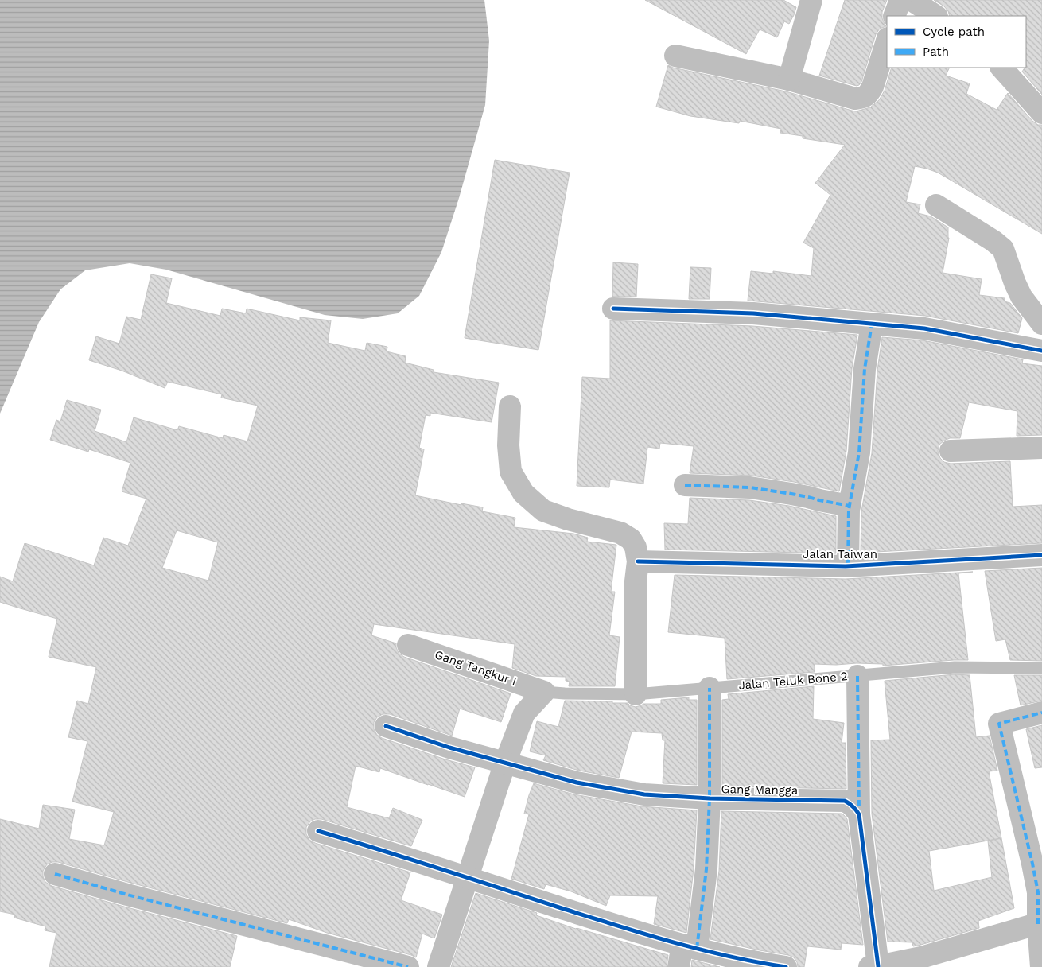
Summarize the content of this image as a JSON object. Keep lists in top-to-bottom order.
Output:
{
  "streets": {
    "street": ["Jalan Taiwan", "Gang Tangkur I", "Gang Mangga"],
    "lane": ["Jalan Teluk Bone 2"]
  },
  "crossings": [
    ["Gang Tangkur I", "Jalan Teluk Bone 2"]
  ],
  "legend": ["Cycle path", "Path"]
}
